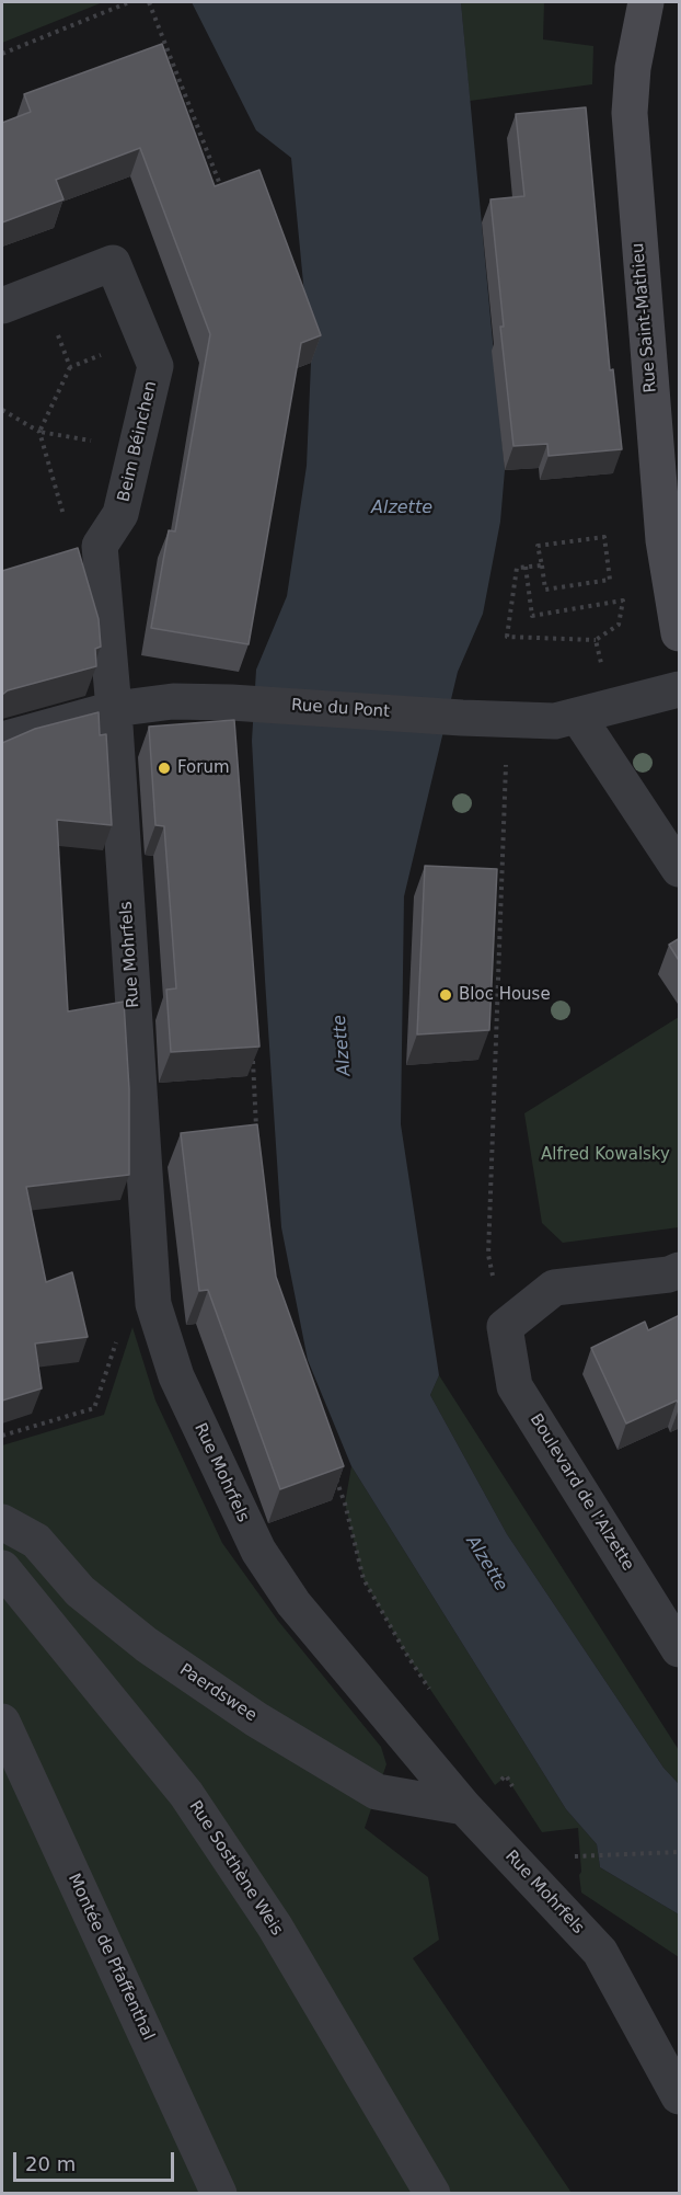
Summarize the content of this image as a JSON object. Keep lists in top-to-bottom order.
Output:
{
  "streets": {
    "main road": ["Rue Saint-Mathieu"],
    "street": [
      "Beim Béinchen",
      "Rue du Pont",
      "Rue Mohrfels",
      "Boulevard de l'Alzette",
      "Paerdswee",
      "Rue Sosthène Weis",
      "Montée de Pfaffenthal"
    ]
  },
  "crossings": [
    ["Rue du Pont", "Rue Mohrfels"],
    ["Rue Mohrfels", "Paerdswee"]
  ],
  "water": ["Alzette"],
  "parks": ["Alfred Kowalsky"],
  "places": ["Forum", "Bloc House"],
  "scale_bar": "20 m"
}
